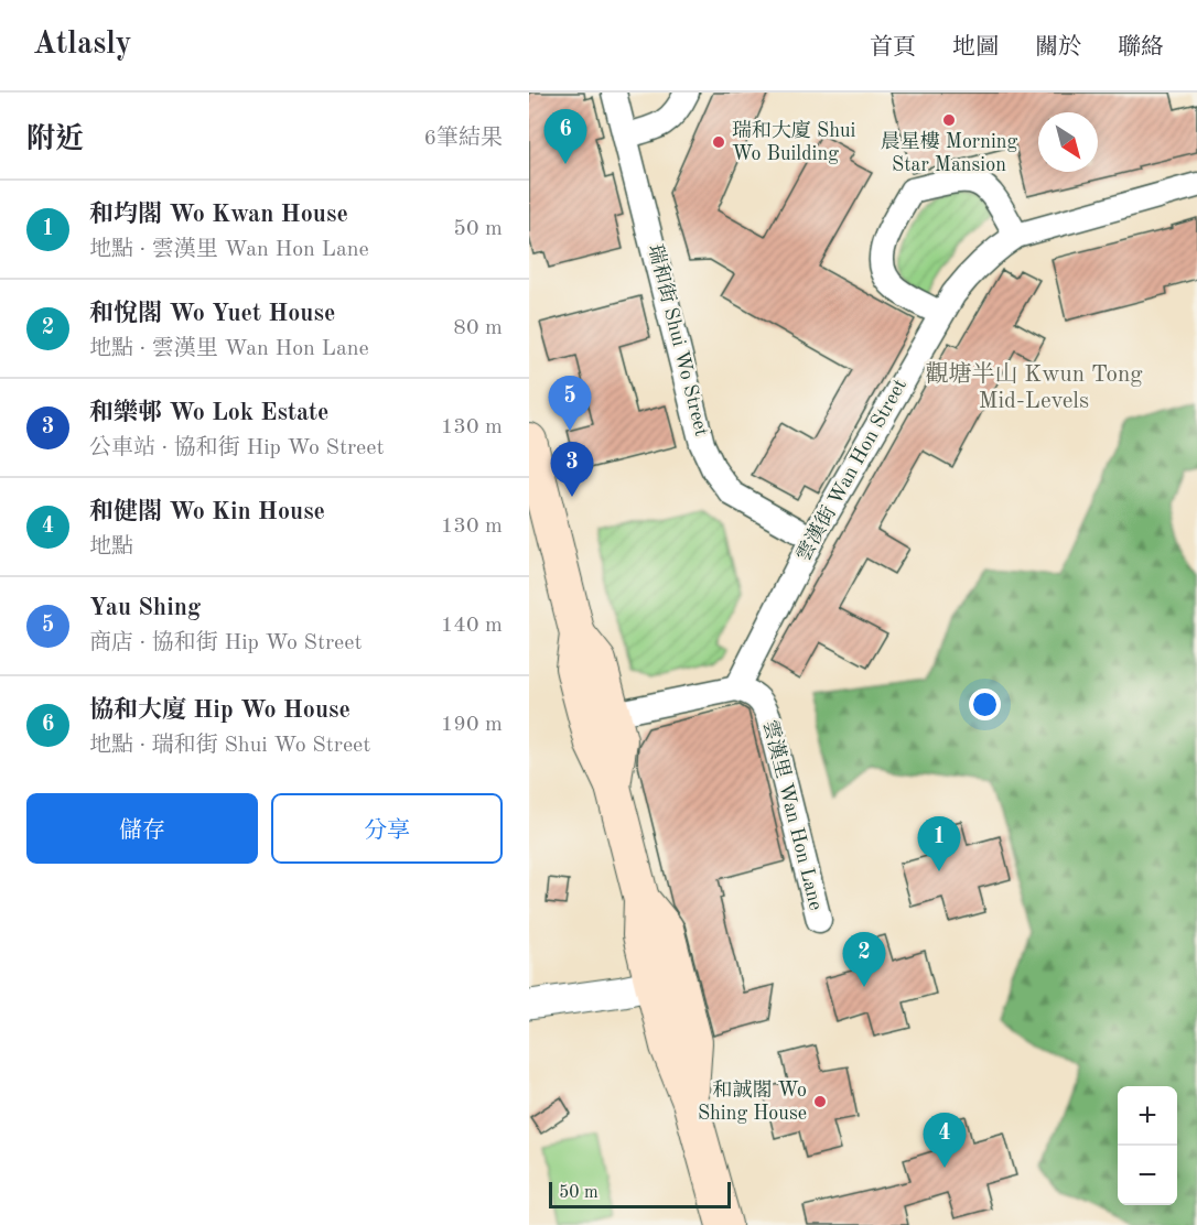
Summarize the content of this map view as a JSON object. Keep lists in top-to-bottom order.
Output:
{
  "streets": {
    "street": ["瑞和街 Shui Wo Street", "雲漢街 Wan Hon Street", "雲漢里 Wan Hon Lane"]
  },
  "crossings": [
    ["瑞和街 Shui Wo Street", "雲漢街 Wan Hon Street"],
    ["雲漢街 Wan Hon Street", "雲漢里 Wan Hon Lane"]
  ],
  "districts": ["觀塘半山 Kwun Tong Mid-Levels"],
  "places": ["晨星樓 Morning Star Mansion", "瑞和大廈 Shui Wo Building", "和誠閣 Wo Shing House"],
  "scale_bar": "50 m",
  "north": "bottom right",
  "page": {
    "header": "Atlasly",
    "nav": [
      "首頁",
      "地圖",
      "關於",
      "聯絡"
    ],
    "heading": ["附近", "6筆結果"],
    "pins": [
      "6",
      "5",
      "3",
      "1",
      "2",
      "4"
    ],
    "list": [
      {
        "mark": "1",
        "name": "和均閣 Wo Kwan House",
        "note": "地點 · 雲漢里 Wan Hon Lane",
        "value": "50 m"
      },
      {
        "mark": "2",
        "name": "和悅閣 Wo Yuet House",
        "note": "地點 · 雲漢里 Wan Hon Lane",
        "value": "80 m"
      },
      {
        "mark": "3",
        "name": "和樂邨 Wo Lok Estate",
        "note": "公車站 · 協和街 Hip Wo Street",
        "value": "130 m"
      },
      {
        "mark": "4",
        "name": "和健閣 Wo Kin House",
        "note": "地點",
        "value": "130 m"
      },
      {
        "mark": "5",
        "name": "Yau Shing",
        "note": "商店 · 協和街 Hip Wo Street",
        "value": "140 m"
      },
      {
        "mark": "6",
        "name": "協和大廈 Hip Wo House",
        "note": "地點 · 瑞和街 Shui Wo Street",
        "value": "190 m"
      }
    ],
    "buttons": ["儲存", "分享"],
    "map_buttons": ["+", "−"],
    "scale": "50 m"
  }
}
